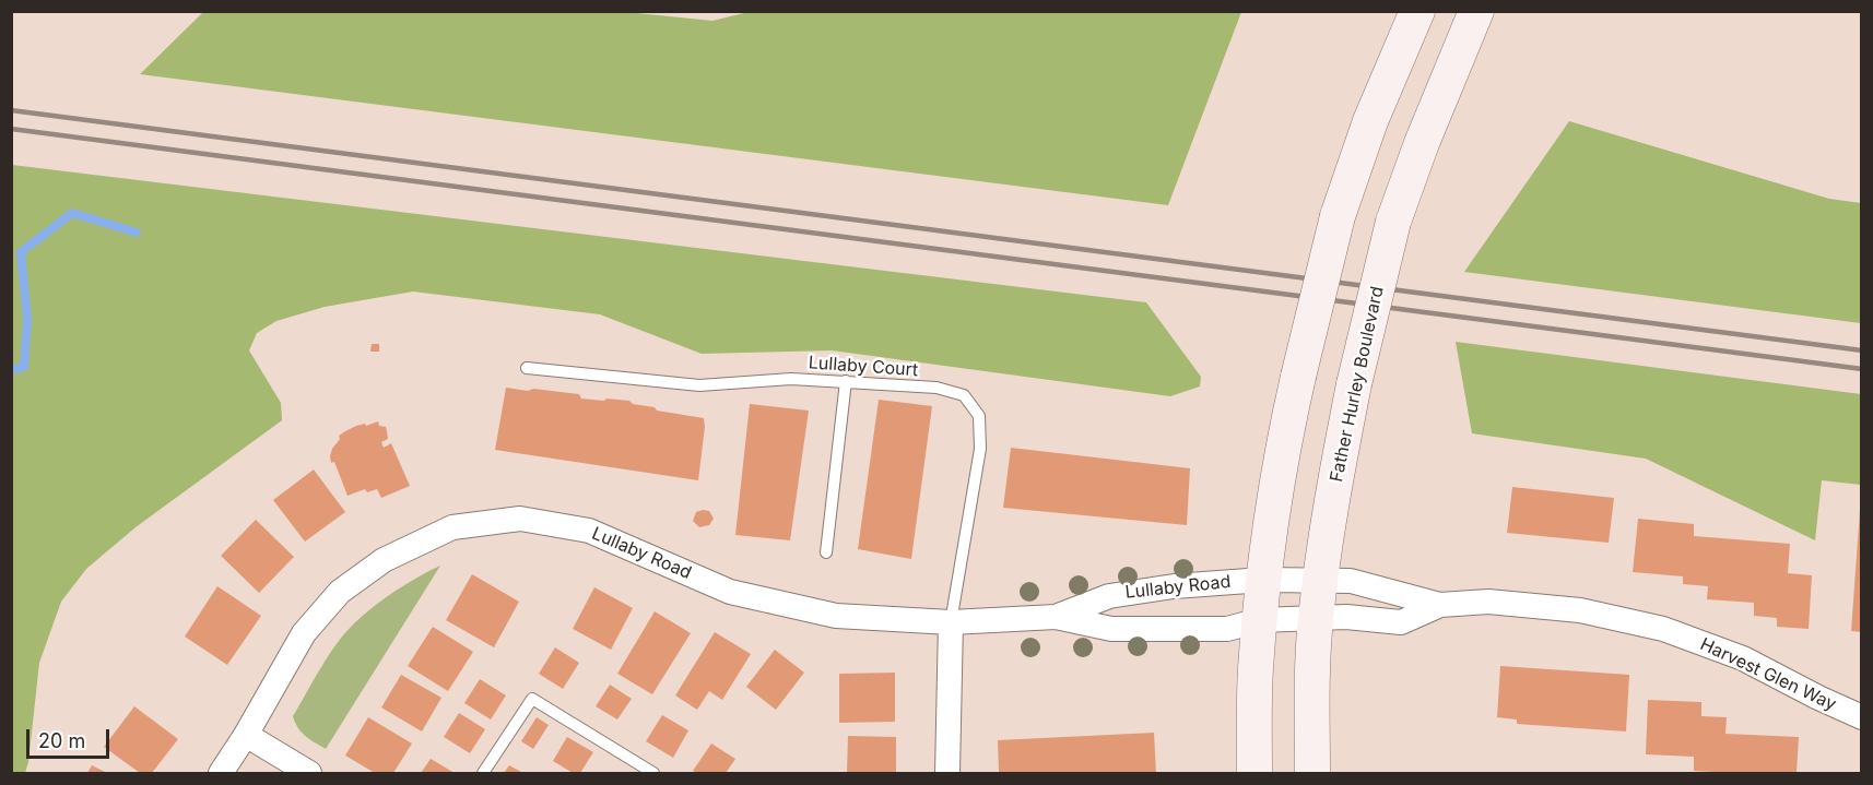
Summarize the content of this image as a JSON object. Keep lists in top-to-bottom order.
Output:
{
  "streets": {
    "main road": ["Father Hurley Boulevard"],
    "street": ["Lullaby Road", "Harvest Glen Way"],
    "lane": ["Lullaby Court"]
  },
  "crossings": [
    ["Lullaby Court", "Lullaby Road"],
    ["Father Hurley Boulevard", "Harvest Glen Way"],
    ["Lullaby Road", "Harvest Glen Way"]
  ],
  "scale_bar": "20 m"
}
